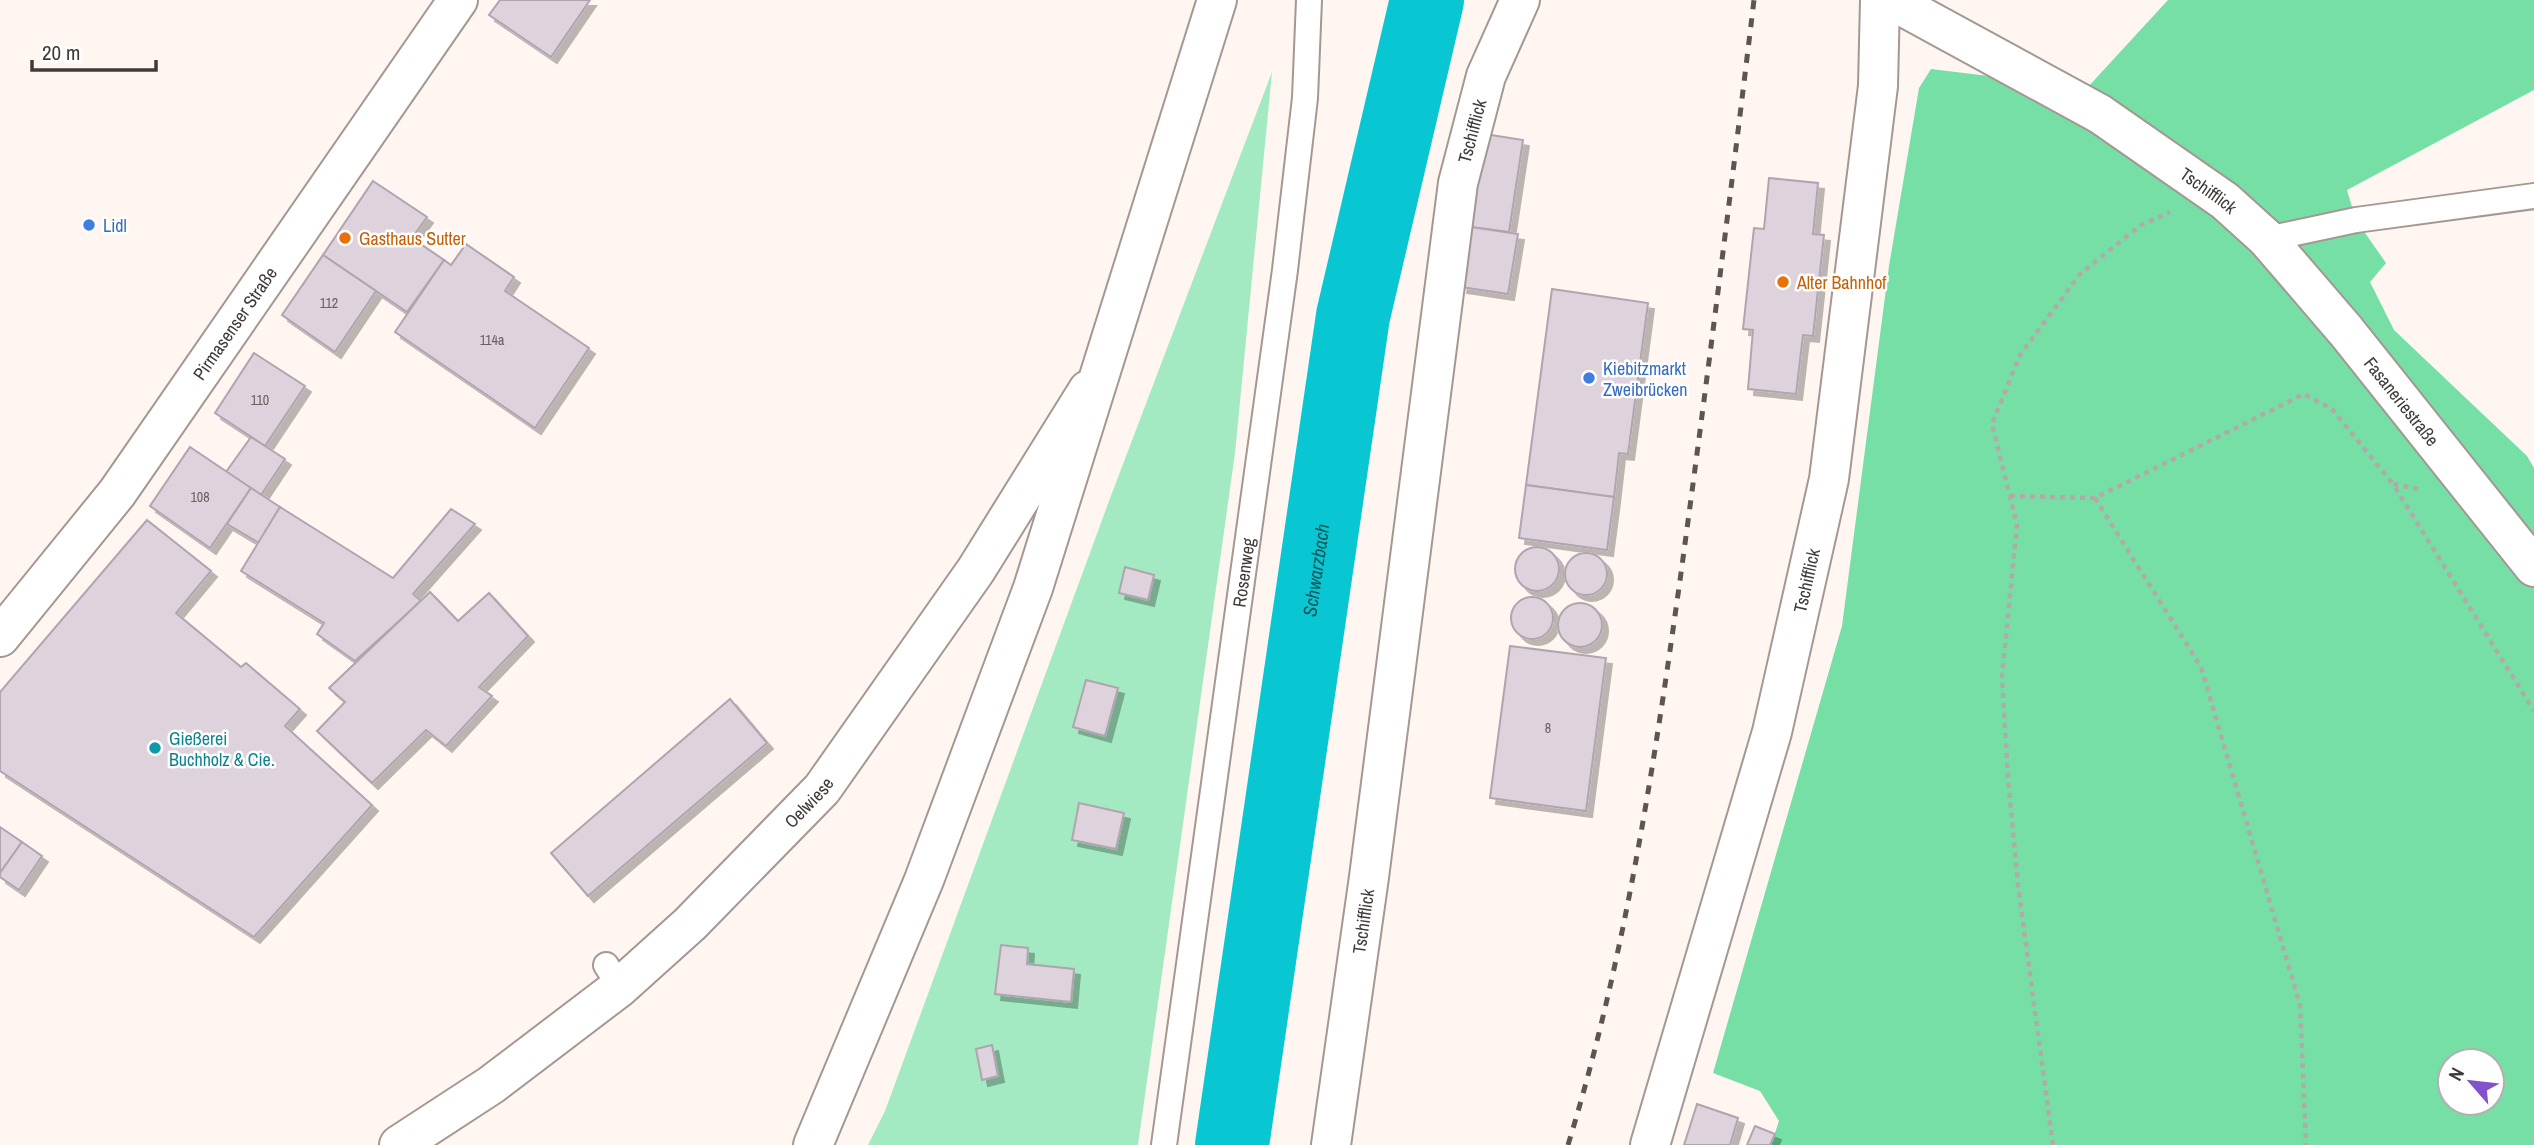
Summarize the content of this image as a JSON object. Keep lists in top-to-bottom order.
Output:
{
  "streets": {
    "street": [
      "Tschifflick",
      "Pirmasenser Straße",
      "Fasaneriestraße",
      "Oelwiese"
    ],
    "lane": ["Rosenweg"]
  },
  "crossings": [
    ["Tschifflick", "Fasaneriestraße"]
  ],
  "water": ["Schwarzbach"],
  "places": [
    "Lidl",
    "Gasthaus Sutter",
    "Alter Bahnhof",
    "Kiebitzmarkt Zweibrücken",
    "Gießerei Buchholz & Cie."
  ],
  "house_numbers": [
    "112",
    "114a",
    "110",
    "108",
    "8"
  ],
  "scale_bar": "20 m",
  "north": "top left"
}
